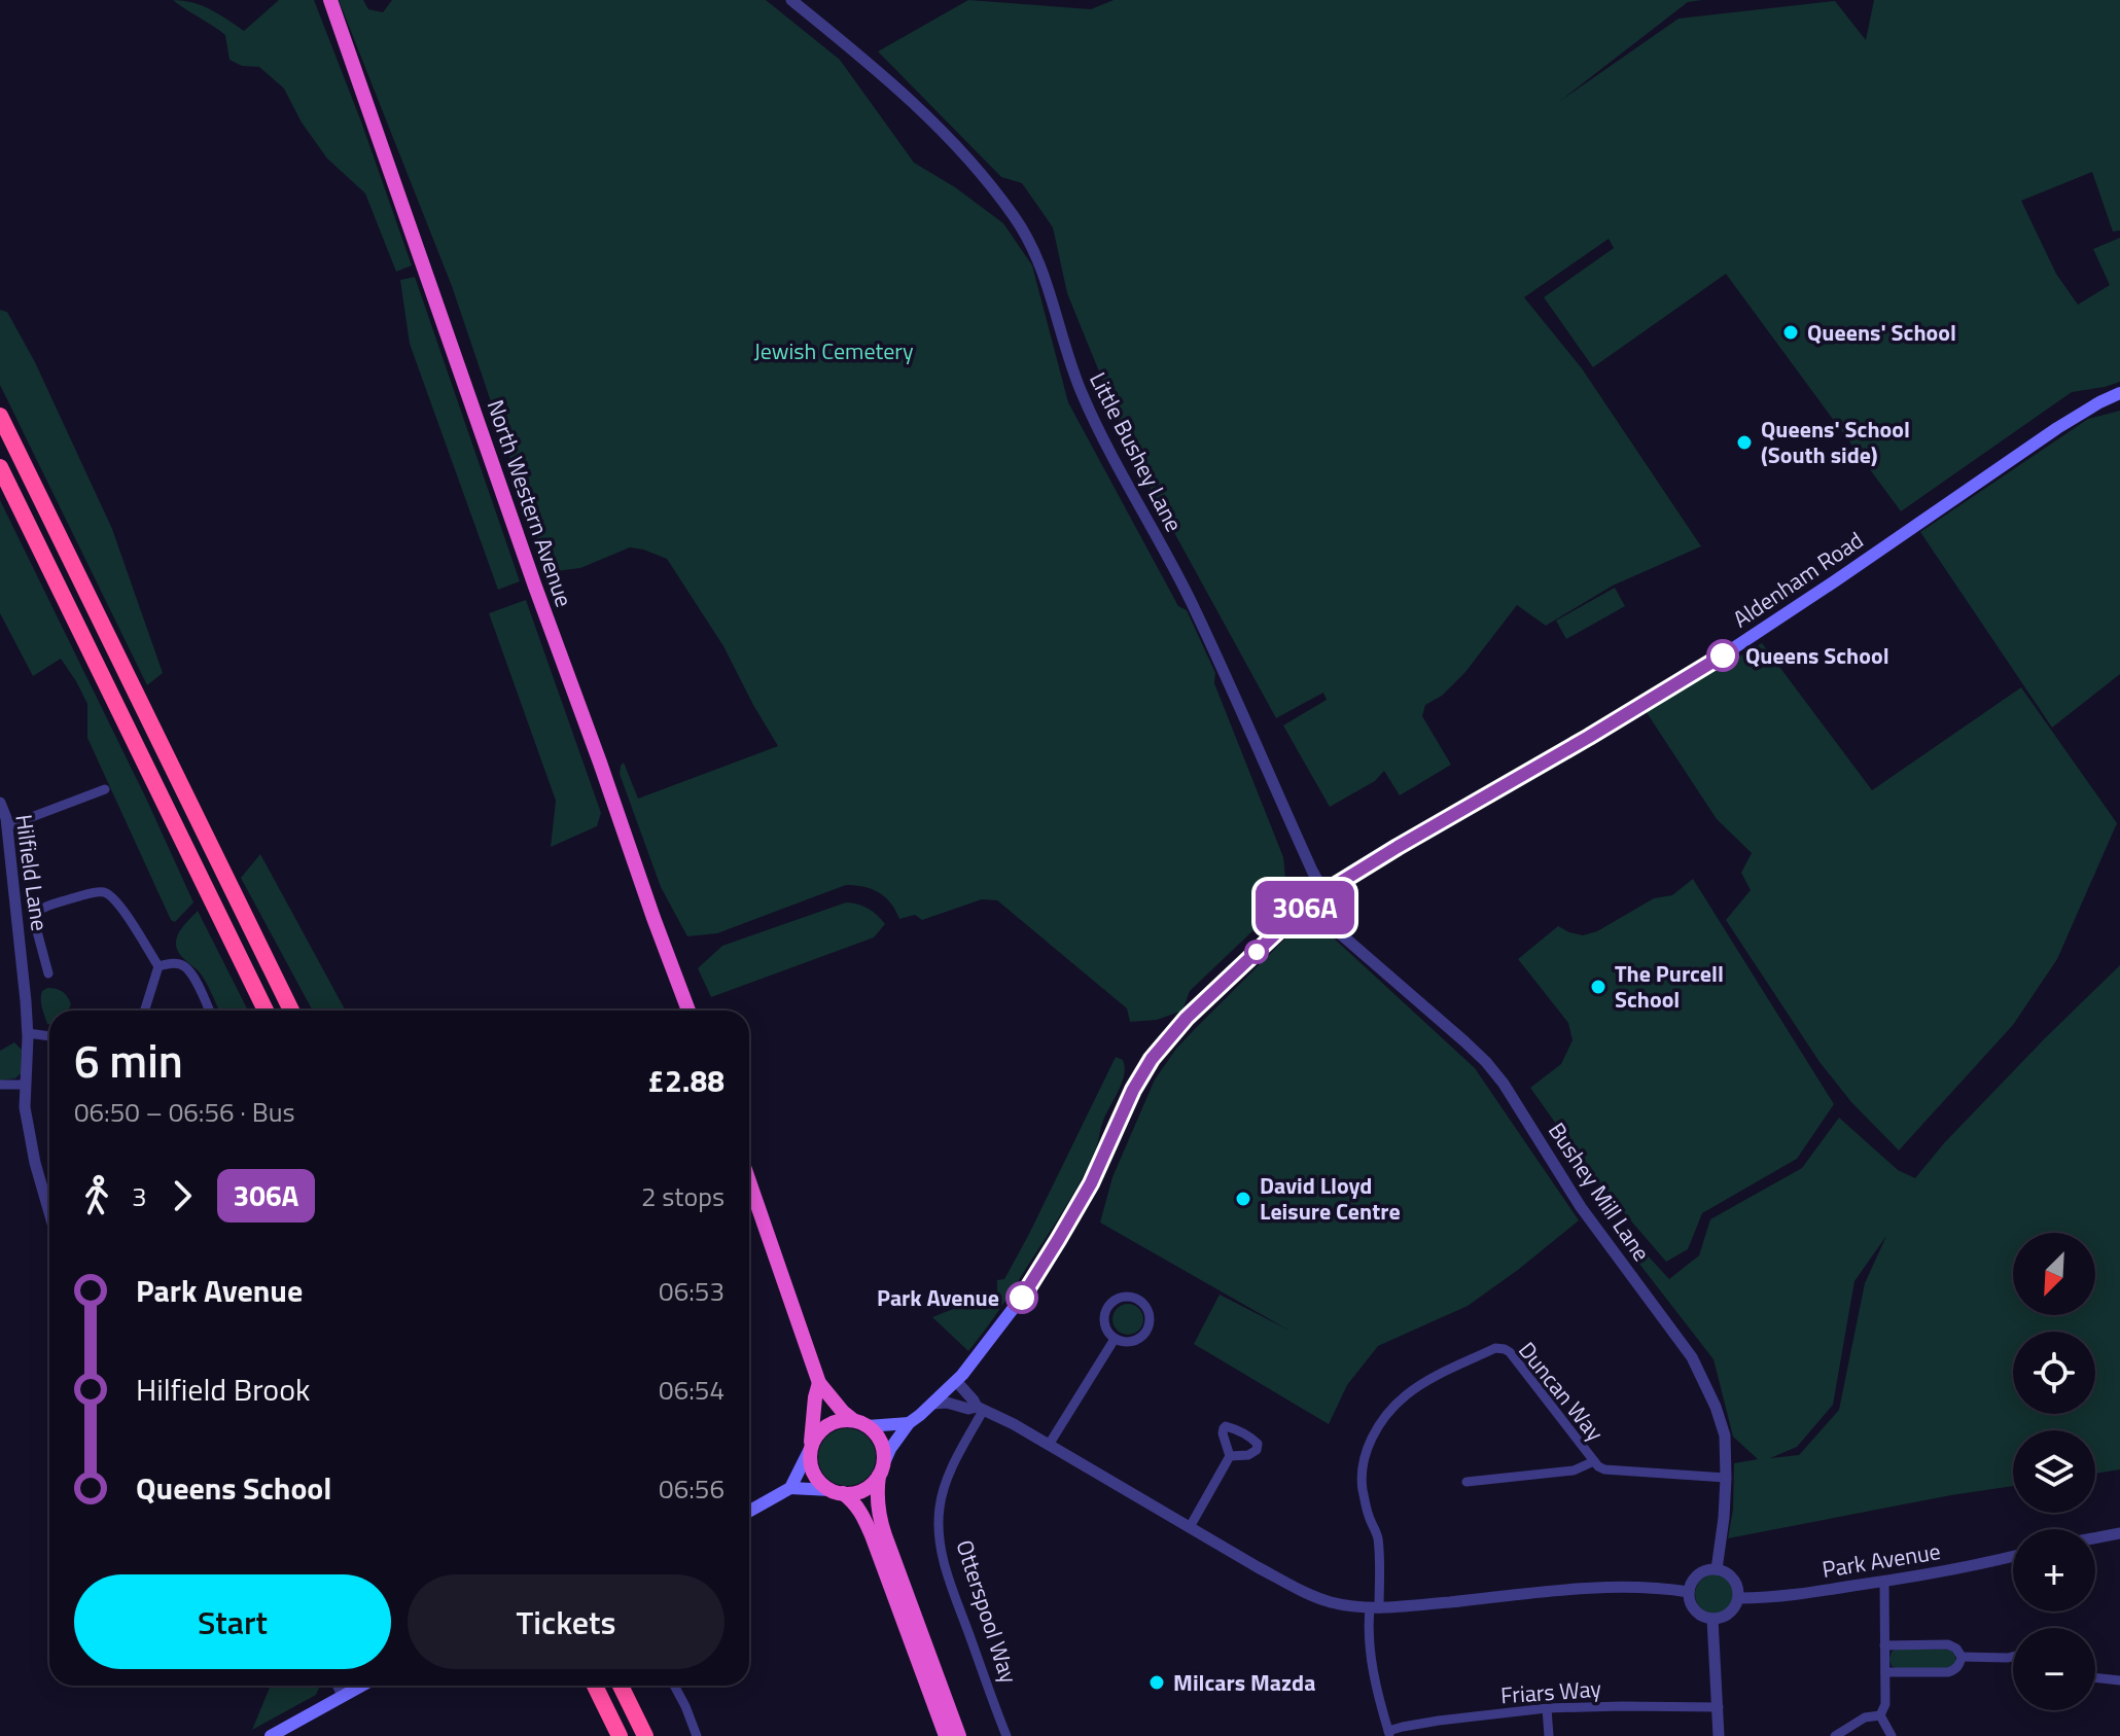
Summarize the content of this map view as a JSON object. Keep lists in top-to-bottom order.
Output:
{
  "streets": {
    "highway": ["North Western Avenue"],
    "main road": ["Aldenham Road"],
    "street": [
      "Little Bushey Lane",
      "Hilfield Lane",
      "Bushey Mill Lane",
      "Duncan Way",
      "Park Avenue",
      "Otterspool Way",
      "Friars Way"
    ]
  },
  "crossings": [
    ["Little Bushey Lane", "Aldenham Road"],
    ["Aldenham Road", "Bushey Mill Lane"],
    ["Bushey Mill Lane", "Duncan Way"],
    ["Bushey Mill Lane", "Park Avenue"]
  ],
  "parks": ["Jewish Cemetery"],
  "places": [
    "Queens' School",
    "Queens' School (South side)",
    "Queens School",
    "The Purcell School",
    "David Lloyd Leisure Centre",
    "Park Avenue",
    "Milcars Mazda"
  ],
  "lines": ["bus line 306A"],
  "north": "bottom left",
  "page": {
    "on_map": "306A",
    "heading": ["6 min", "06:50 – 06:56 · Bus", "£2.88"],
    "legs": ["3", "306A", "2 stops"],
    "map_buttons": ["+", "−"],
    "list": [
      {
        "name": "Park Avenue",
        "value": "06:53"
      },
      {
        "name": "Hilfield Brook",
        "value": "06:54"
      },
      {
        "name": "Queens School",
        "value": "06:56"
      }
    ],
    "buttons": ["Start", "Tickets"]
  }
}
